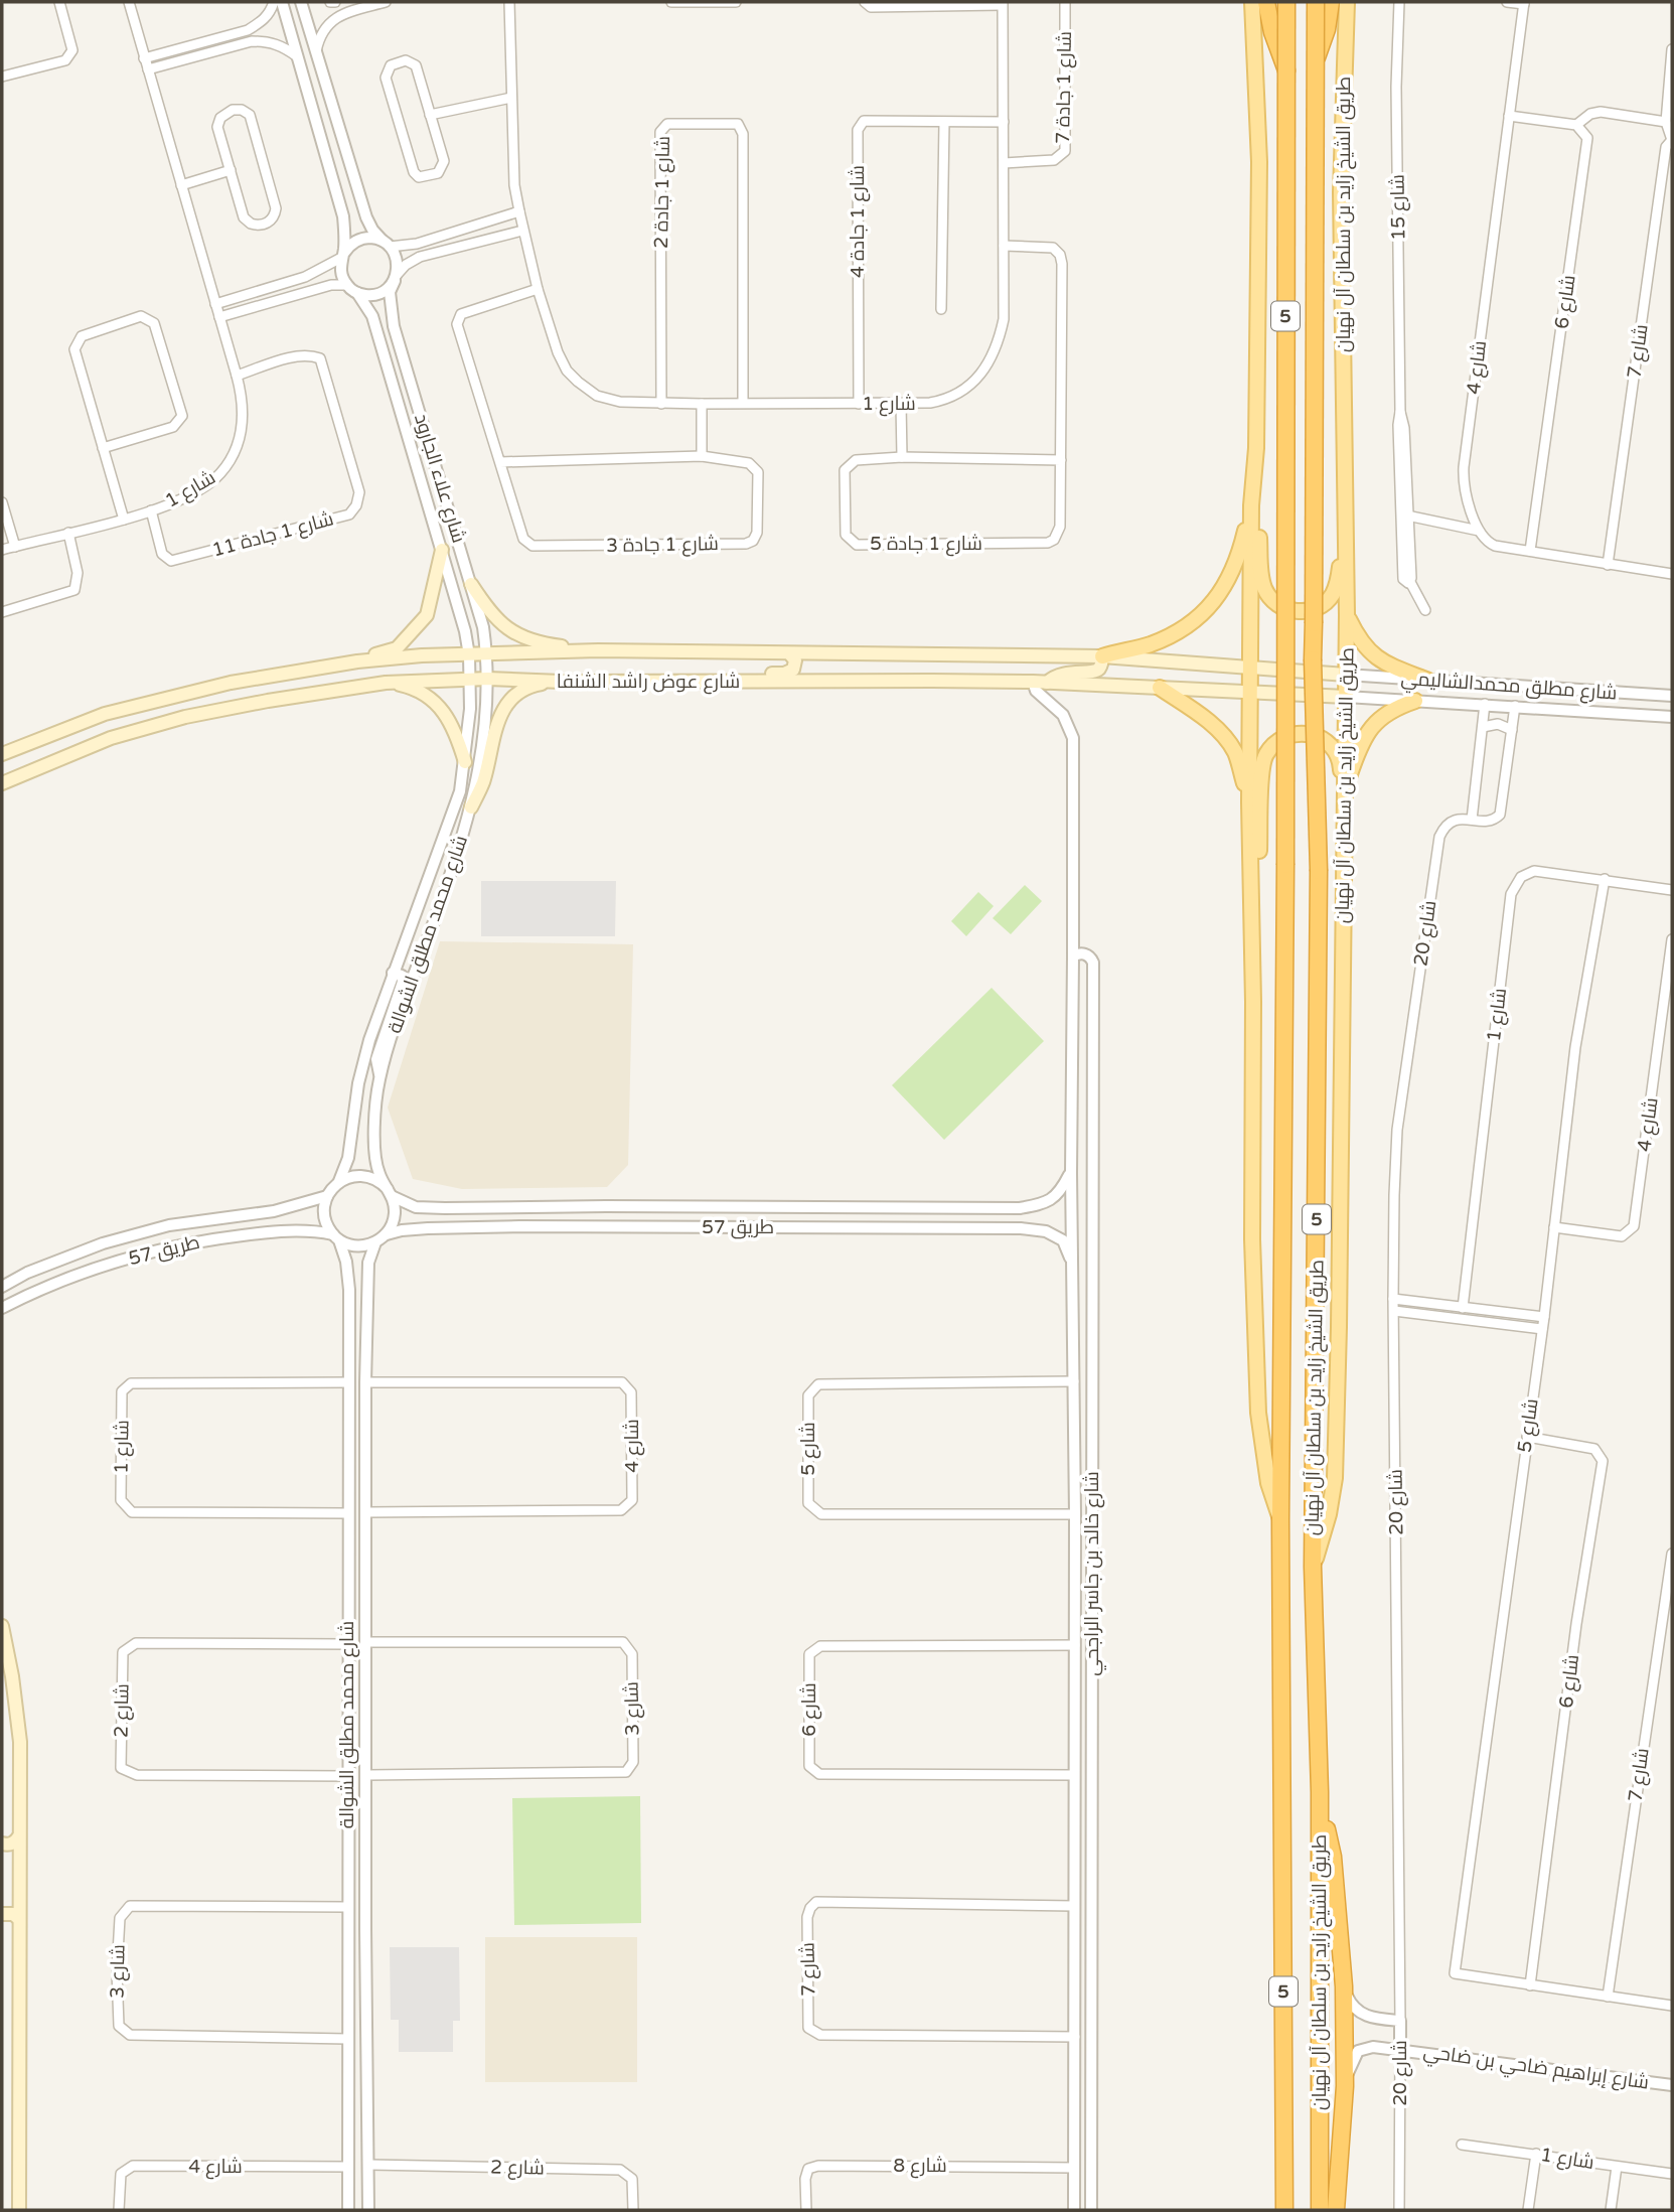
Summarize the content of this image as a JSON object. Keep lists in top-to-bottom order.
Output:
{
  "streets": {
    "highway": ["طريق الشيخ زايد بن سلطان آل نهيان", "5"],
    "main road": ["شارع عوض راشد الشنفا"],
    "street": [
      "شارع 1 جادة 7",
      "شارع 1 جادة 2",
      "شارع 15",
      "شارع 1 جادة 4",
      "شارع 6",
      "شارع 7",
      "شارع 4",
      "شارع 1",
      "شارع علاء الجارود",
      "شارع 1 جادة 11",
      "شارع 1 جادة 5",
      "شارع 1 جادة 3",
      "شارع مطلق محمدالشاليمي",
      "شارع 20",
      "شارع محمد مطلق الشوالة",
      "طريق 57",
      "شارع 5",
      "شارع خالد بن جاسر الراجحي",
      "شارع 3",
      "شارع 2",
      "شارع إبراهيم ضاحي بن ضاحي",
      "شارع 8"
    ]
  },
  "crossings": [
    ["شارع 1 جادة 7", "شارع 1"],
    ["شارع 1 جادة 2", "شارع 1"],
    ["طريق الشيخ زايد بن سلطان آل نهيان", "شارع عوض راشد الشنفا"],
    ["طريق الشيخ زايد بن سلطان آل نهيان", "شارع مطلق محمدالشاليمي"],
    ["شارع 1 جادة 4", "شارع 1"],
    ["شارع 6", "شارع 5"],
    ["شارع 6", "شارع خالد بن جاسر الراجحي"],
    ["شارع 7", "شارع خالد بن جاسر الراجحي"],
    ["شارع 4", "شارع محمد مطلق الشوالة"],
    ["شارع 4", "شارع 5"],
    ["شارع 1", "شارع 1 جادة 11"],
    ["شارع 1", "شارع 1 جادة 5"],
    ["شارع 1", "شارع 1 جادة 3"],
    ["شارع 1", "شارع محمد مطلق الشوالة"],
    ["شارع 1", "شارع 5"],
    ["شارع علاء الجارود", "شارع عوض راشد الشنفا"],
    ["شارع علاء الجارود", "شارع محمد مطلق الشوالة"],
    ["شارع عوض راشد الشنفا", "شارع مطلق محمدالشاليمي"],
    ["شارع عوض راشد الشنفا", "شارع محمد مطلق الشوالة"],
    ["شارع عوض راشد الشنفا", "شارع خالد بن جاسر الراجحي"],
    ["شارع مطلق محمدالشاليمي", "شارع 20"],
    ["شارع 20", "شارع إبراهيم ضاحي بن ضاحي"],
    ["شارع محمد مطلق الشوالة", "طريق 57"],
    ["شارع محمد مطلق الشوالة", "شارع 3"],
    ["شارع محمد مطلق الشوالة", "شارع 2"],
    ["طريق 57", "شارع خالد بن جاسر الراجحي"],
    ["شارع 5", "شارع خالد بن جاسر الراجحي"],
    ["شارع خالد بن جاسر الراجحي", "شارع 8"]
  ]
}
